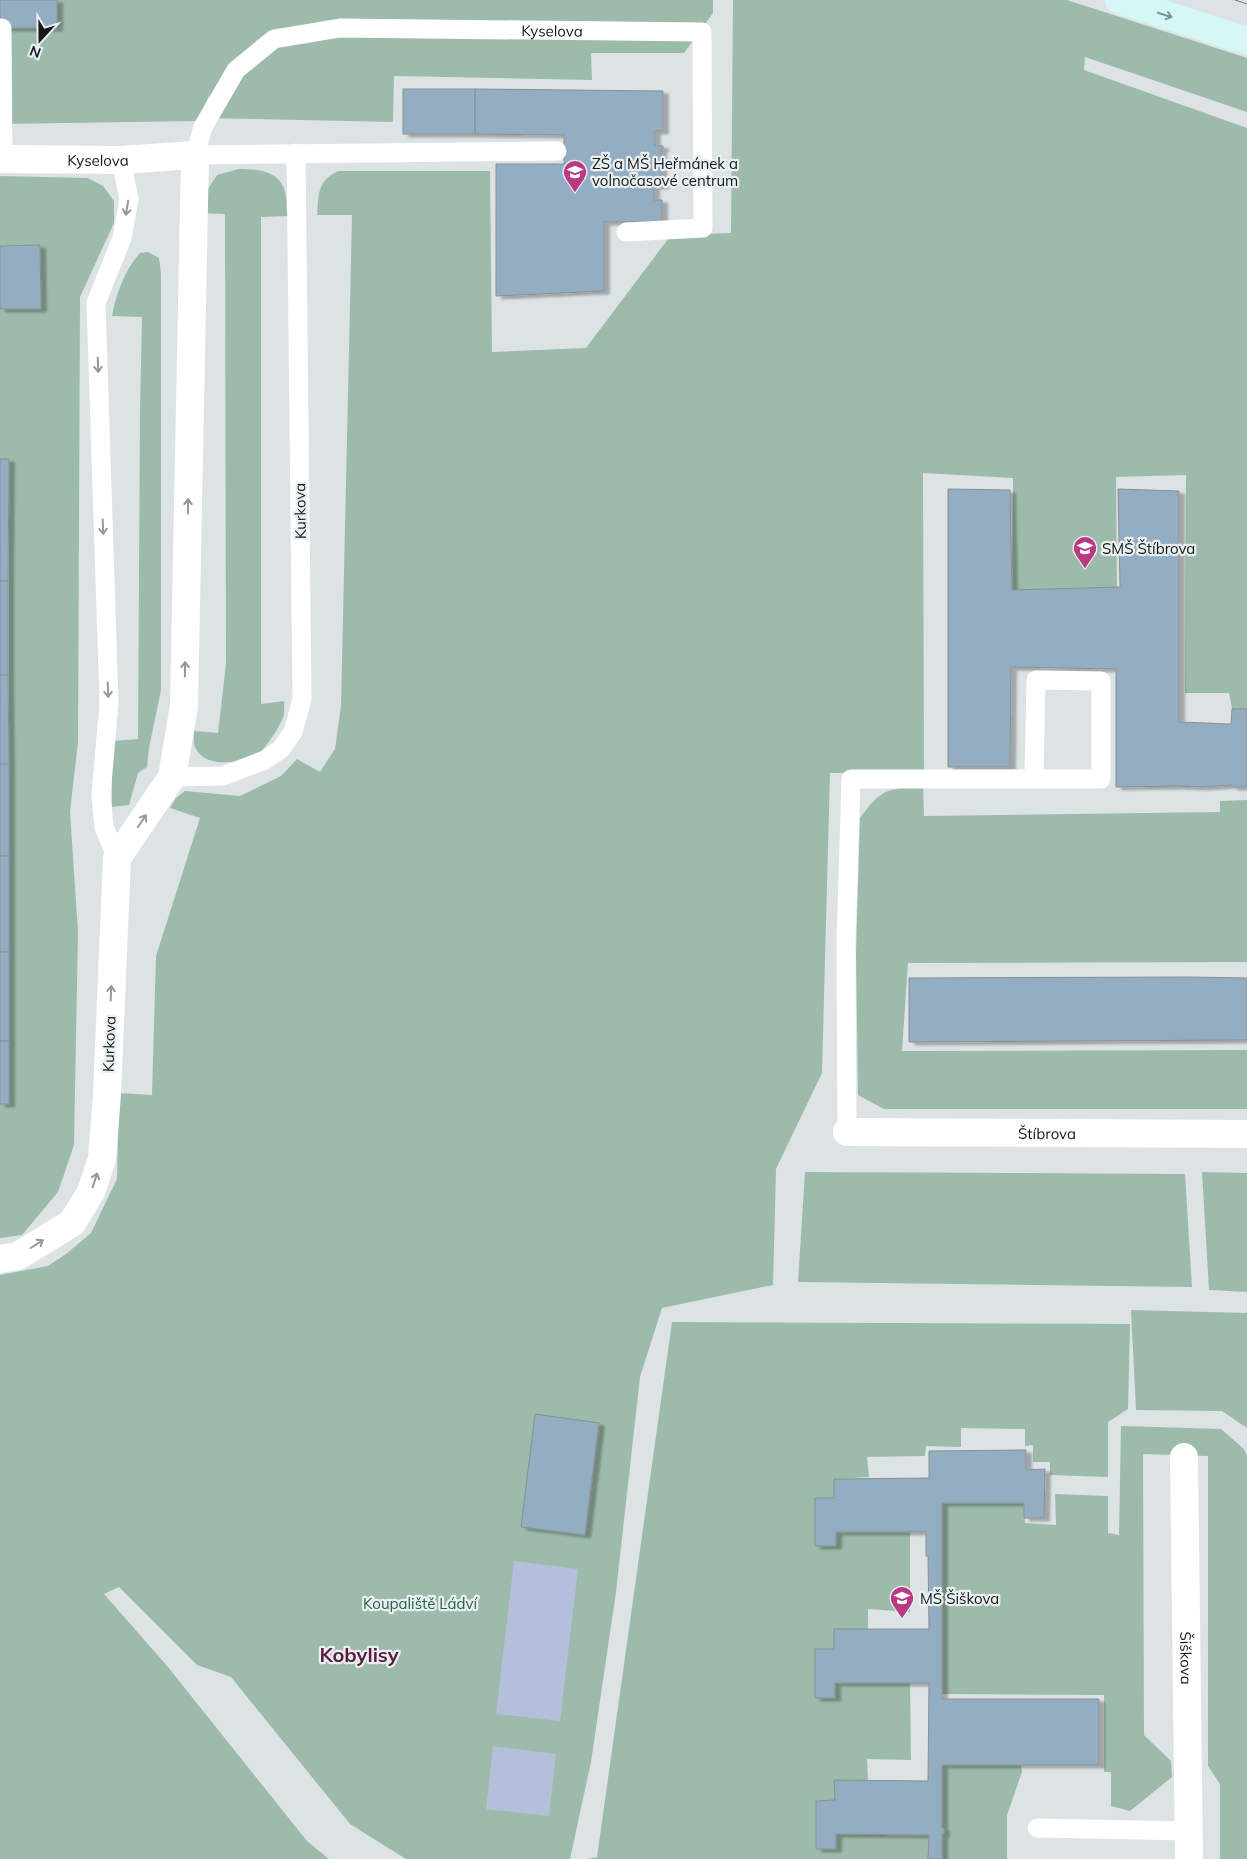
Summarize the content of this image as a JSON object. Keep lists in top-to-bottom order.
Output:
{
  "streets": {
    "street": [
      "Kyselova",
      "Kurkova",
      "Štíbrova",
      "Šiškova"
    ]
  },
  "crossings": [
    ["Kyselova", "Kurkova"]
  ],
  "districts": ["Kobylisy"],
  "parks": ["Koupaliště Ládví"],
  "places": {
    "school or university": ["ZŠ a MŠ Heřmánek a volnočasové centrum", "SMŠ Štíbrova", "MŠ Šiškova"]
  },
  "north": "bottom"
}
